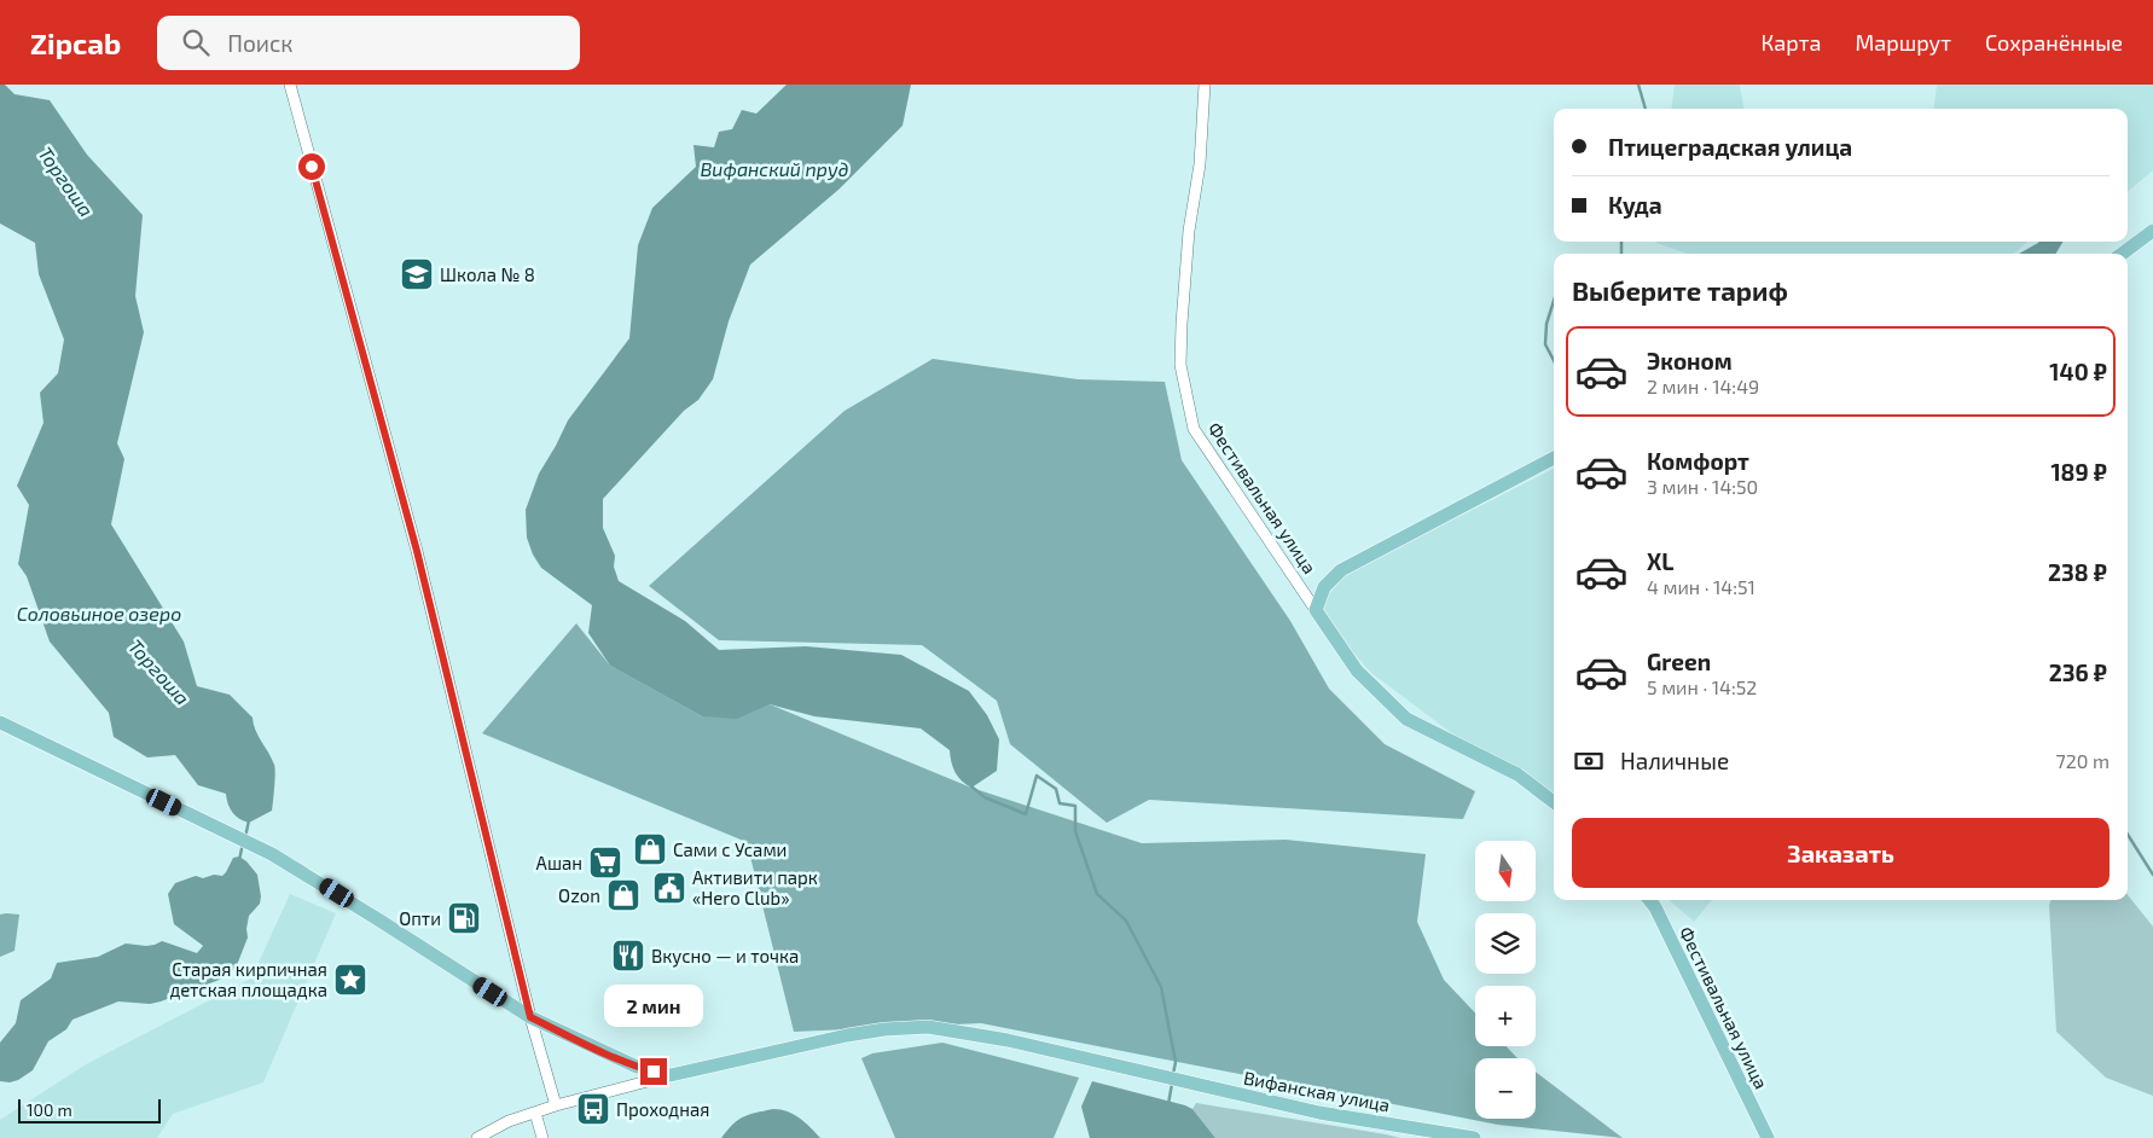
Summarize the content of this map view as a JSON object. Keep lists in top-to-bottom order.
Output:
{
  "streets": {
    "main road": ["Фестивальная улица", "Вифанская улица"]
  },
  "water": ["Вифанский пруд", "Торгоша", "Соловьиное озеро"],
  "places": {
    "school or university": ["Школа № 8"],
    "shop": ["Сами с Усами", "Ozon"],
    "supermarket": ["Ашан"],
    "public building": ["Активити парк «Hero Club»"],
    "fuel station": ["Опти"],
    "restaurant": ["Вкусно — и точка"],
    "place": ["Старая кирпичная детская площадка"],
    "bus stop": ["Проходная"]
  },
  "scale_bar": "100 m",
  "north": "bottom",
  "page": {
    "header": "Zipcab",
    "search": "Поиск",
    "nav": ["Карта", "Маршрут", "Сохранённые"],
    "banner": ["Птицеградская улица", "Куда"],
    "heading": "Выберите тариф",
    "list": [
      {
        "name": "Эконом",
        "note": "2 мин · 14:49",
        "value": "140 ₽"
      },
      {
        "name": "Комфорт",
        "note": "3 мин · 14:50",
        "value": "189 ₽"
      },
      {
        "name": "XL",
        "note": "4 мин · 14:51",
        "value": "238 ₽"
      },
      {
        "name": "Green",
        "note": "5 мин · 14:52",
        "value": "236 ₽"
      }
    ],
    "pay": ["Наличные", "720 m"],
    "buttons": "Заказать",
    "map_buttons": ["+", "−"],
    "bubble": "2 мин",
    "scale": "100 m"
  }
}
